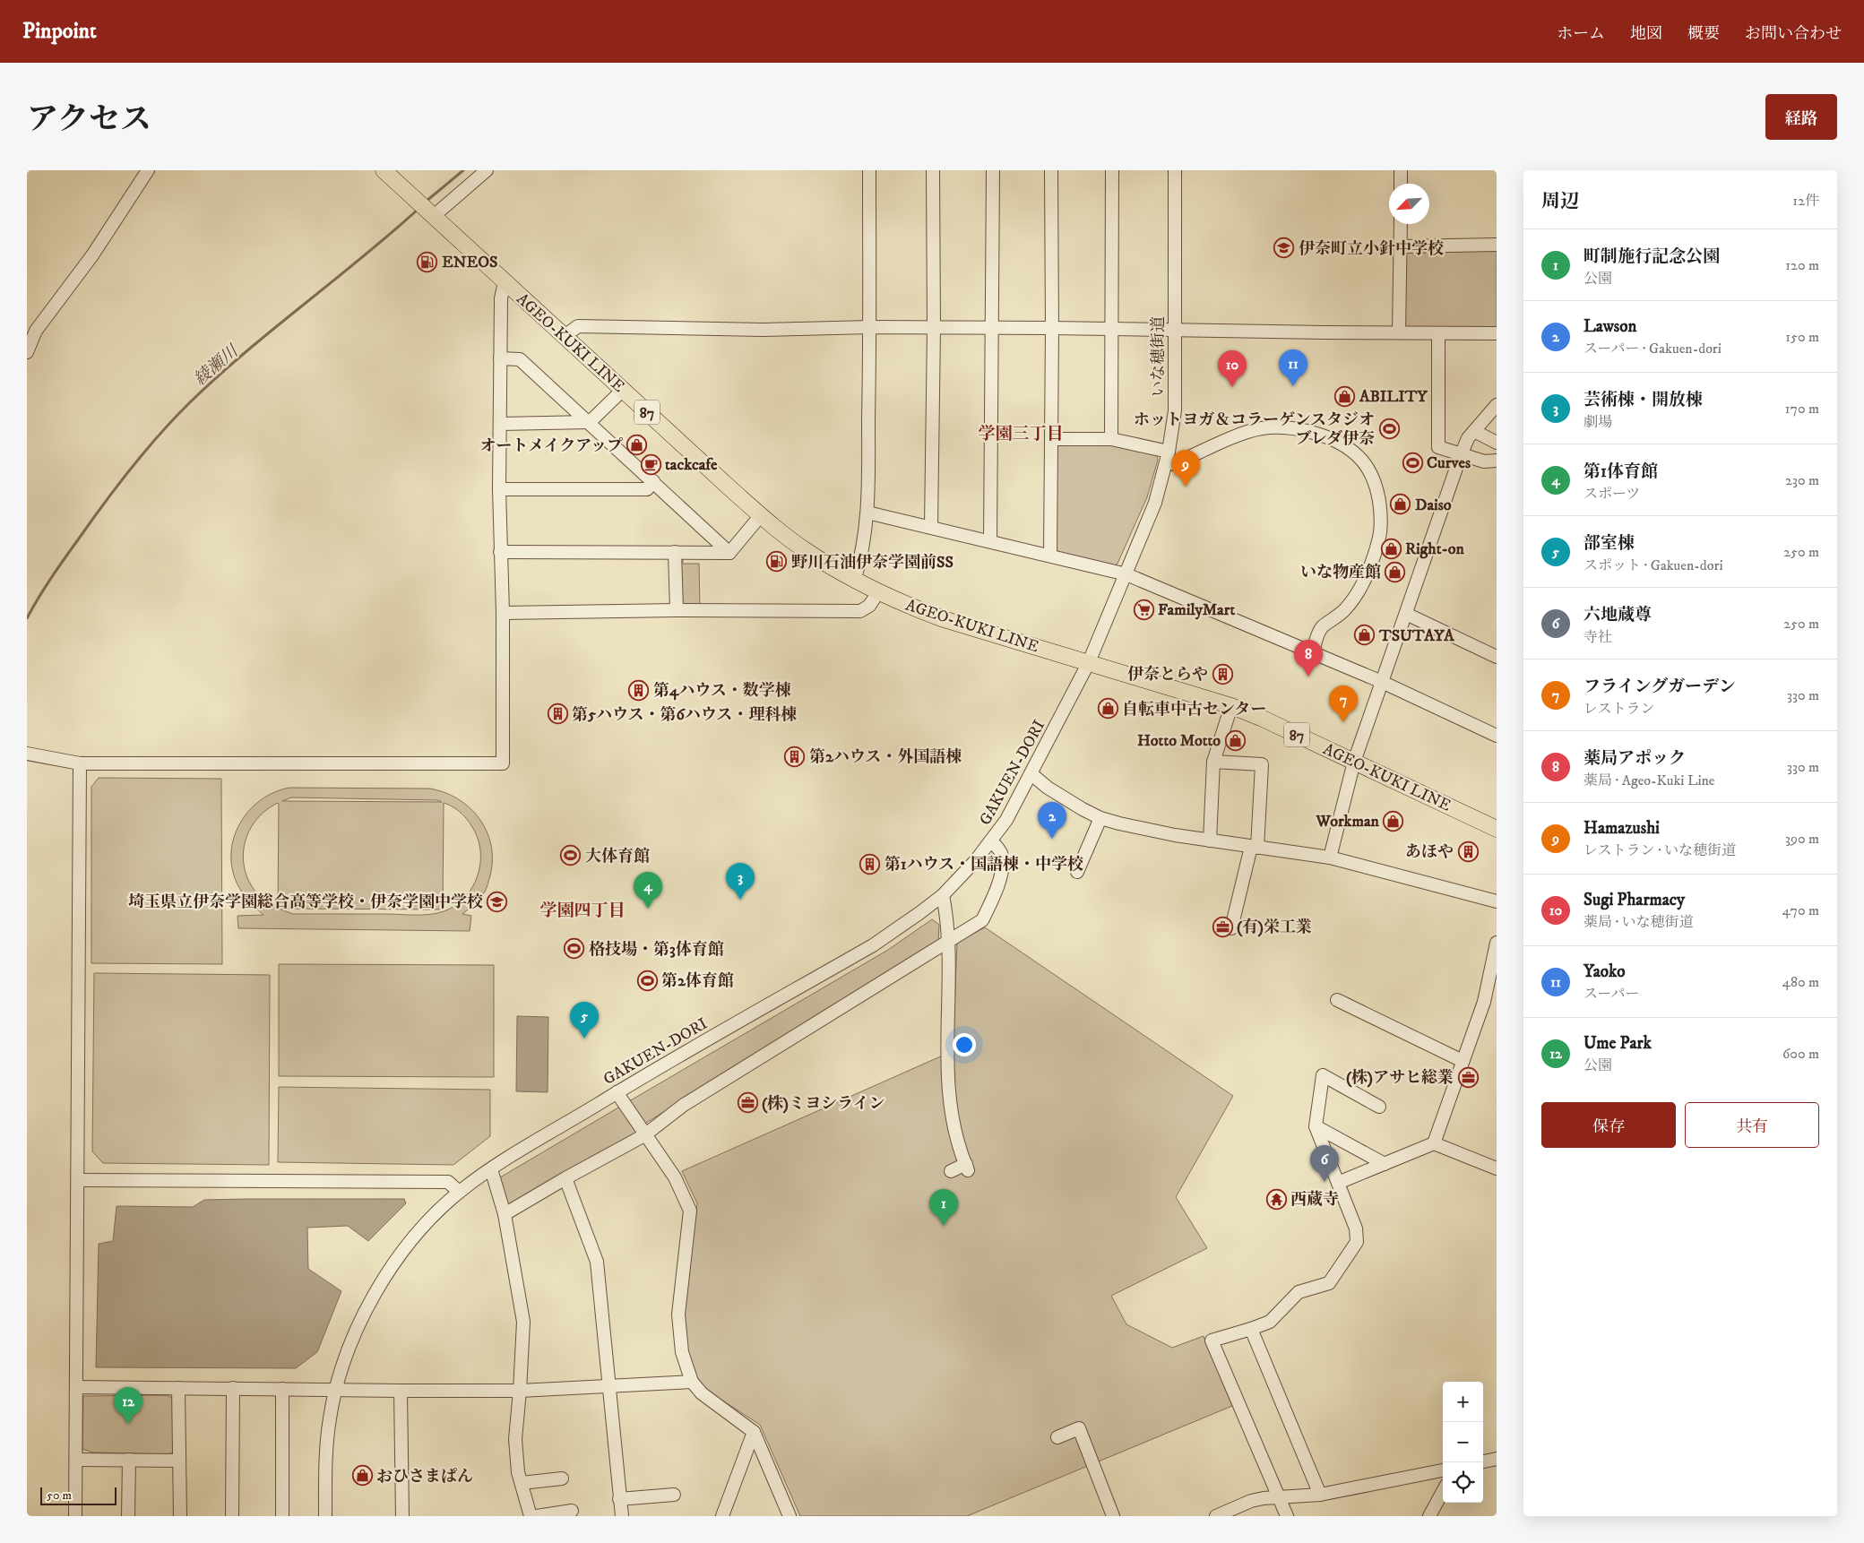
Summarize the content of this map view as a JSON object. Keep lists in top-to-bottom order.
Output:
{
  "streets": {
    "main road": ["AGEO-KUKI LINE", "87"],
    "street": ["いな穂街道", "GAKUEN-DORI"]
  },
  "crossings": [
    ["AGEO-KUKI LINE", "いな穂街道"],
    ["AGEO-KUKI LINE", "GAKUEN-DORI"],
    ["いな穂街道", "GAKUEN-DORI"]
  ],
  "districts": ["学園三丁目", "学園四丁目"],
  "water": ["綾瀬川"],
  "places": {
    "school or university": ["伊奈町立小針中学校", "埼玉県立伊奈学園総合高等学校・伊奈学園中学校"],
    "fuel station": ["ENEOS", "野川石油伊奈学園前SS"],
    "shop": [
      "ABILITY",
      "オートメイクアップ",
      "Daiso",
      "Right-on",
      "いな物産館",
      "TSUTAYA",
      "自転車中古センター",
      "Hotto Motto",
      "Workman",
      "おひさまぱん"
    ],
    "sports": [
      "ホットヨガ＆コラーゲンスタジオ ブレダ伊奈",
      "Curves",
      "大体育館",
      "格技場・第3体育館",
      "第2体育館"
    ],
    "cafe": ["tackcafe"],
    "supermarket": ["FamilyMart"],
    "building": [
      "伊奈とらや",
      "第4ハウス・数学棟",
      "第5ハウス・第6ハウス・理科棟",
      "第2ハウス・外国語棟",
      "あほや",
      "第1ハウス・国語棟・中学校"
    ],
    "office": ["(有)栄工業", "(株)アサヒ総業", "(株)ミヨシライン"],
    "temple": ["西蔵寺"]
  },
  "scale_bar": "50 m",
  "north": "bottom left",
  "page": {
    "header": "Pinpoint",
    "nav": [
      "ホーム",
      "地図",
      "概要",
      "お問い合わせ"
    ],
    "title": "アクセス",
    "buttons": [
      "経路",
      ["保存", "共有"]
    ],
    "heading": ["周辺", "12件"],
    "list": [
      {
        "mark": "1",
        "name": "町制施行記念公園",
        "note": "公園",
        "value": "120 m"
      },
      {
        "mark": "2",
        "name": "Lawson",
        "note": "スーパー · Gakuen-dori",
        "value": "150 m"
      },
      {
        "mark": "3",
        "name": "芸術棟・開放棟",
        "note": "劇場",
        "value": "170 m"
      },
      {
        "mark": "4",
        "name": "第1体育館",
        "note": "スポーツ",
        "value": "230 m"
      },
      {
        "mark": "5",
        "name": "部室棟",
        "note": "スポット · Gakuen-dori",
        "value": "250 m"
      },
      {
        "mark": "6",
        "name": "六地蔵尊",
        "note": "寺社",
        "value": "250 m"
      },
      {
        "mark": "7",
        "name": "フライングガーデン",
        "note": "レストラン",
        "value": "330 m"
      },
      {
        "mark": "8",
        "name": "薬局アポック",
        "note": "薬局 · Ageo-Kuki Line",
        "value": "330 m"
      },
      {
        "mark": "9",
        "name": "Hamazushi",
        "note": "レストラン · いな穂街道",
        "value": "390 m"
      },
      {
        "mark": "10",
        "name": "Sugi Pharmacy",
        "note": "薬局 · いな穂街道",
        "value": "470 m"
      },
      {
        "mark": "11",
        "name": "Yaoko",
        "note": "スーパー",
        "value": "480 m"
      },
      {
        "mark": "12",
        "name": "Ume Park",
        "note": "公園",
        "value": "600 m"
      }
    ],
    "pins": [
      "11",
      "10",
      "9",
      "8",
      "7",
      "2",
      "3",
      "4",
      "5",
      "6",
      "1",
      "12"
    ],
    "map_buttons": ["+", "−"],
    "scale": "50 m"
  }
}
